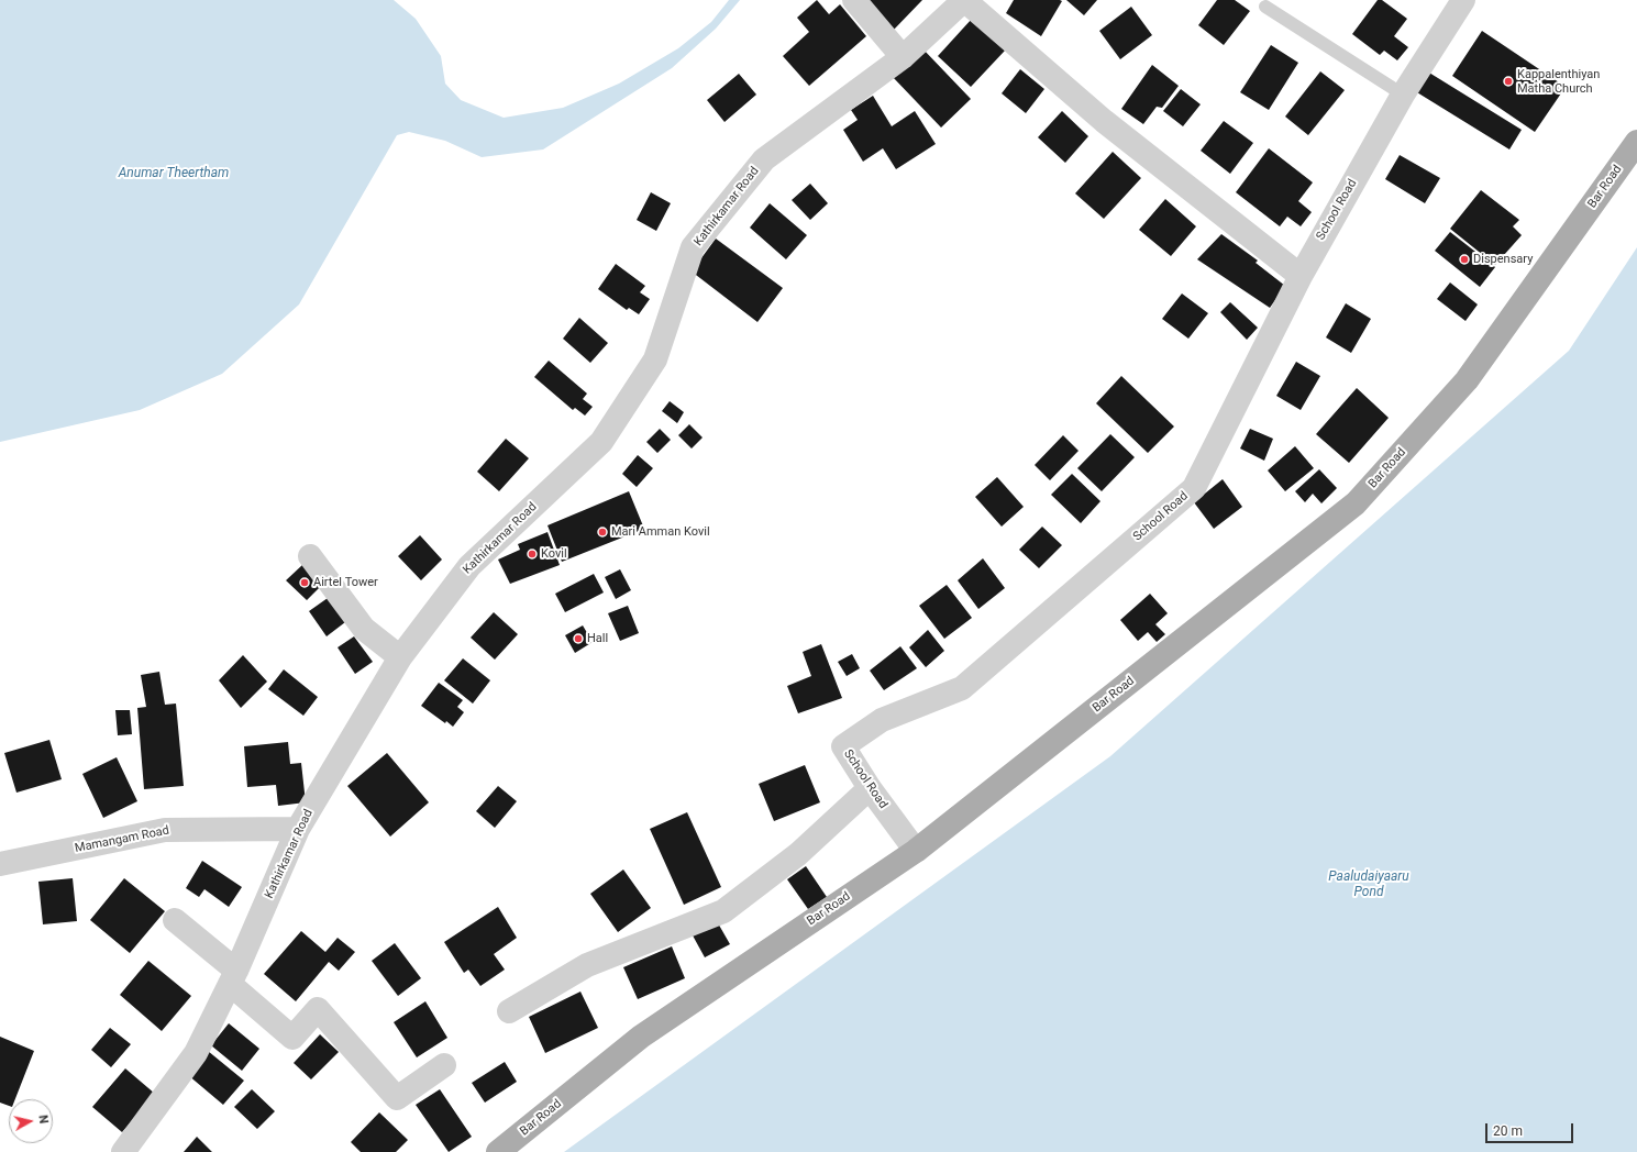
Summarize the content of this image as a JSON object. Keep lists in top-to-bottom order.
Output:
{
  "streets": {
    "main road": ["Bar Road"],
    "street": ["Kathirkamar Road", "School Road", "Mamangam Road"]
  },
  "crossings": [
    ["Bar Road", "School Road"],
    ["Kathirkamar Road", "Mamangam Road"]
  ],
  "water": ["Anumar Theertham", "Paaludaiyaaru Pond"],
  "places": [
    "Kappalenthiyan Matha Church",
    "Dispensary",
    "Mari Amman Kovil",
    "Kovil",
    "Airtel Tower",
    "Hall"
  ],
  "scale_bar": "20 m",
  "north": "right"
}
